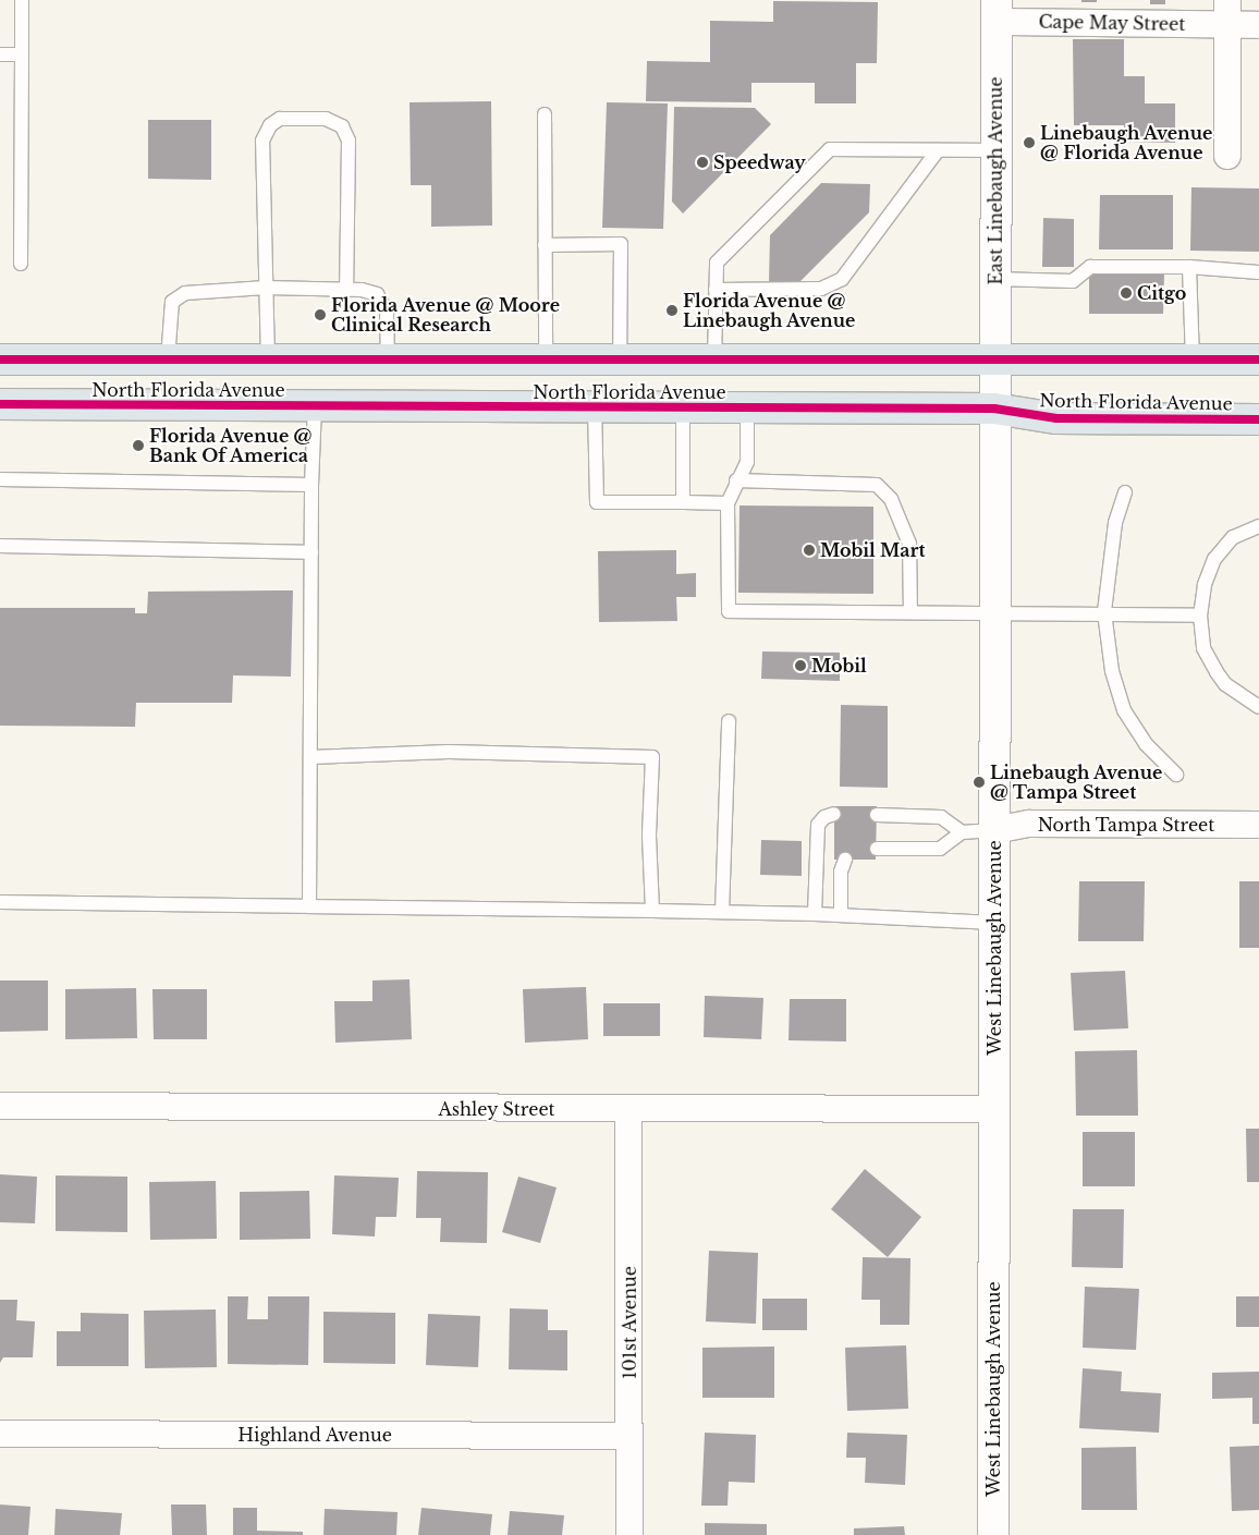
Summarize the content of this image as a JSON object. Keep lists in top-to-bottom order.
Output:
{
  "streets": {
    "main road": ["North Florida Avenue"],
    "street": [
      "Cape May Street",
      "East Linebaugh Avenue",
      "North Tampa Street",
      "West Linebaugh Avenue",
      "Ashley Street",
      "101st Avenue",
      "Highland Avenue"
    ]
  },
  "crossings": [
    ["Cape May Street", "East Linebaugh Avenue"],
    ["East Linebaugh Avenue", "North Florida Avenue"],
    ["East Linebaugh Avenue", "West Linebaugh Avenue"],
    ["North Florida Avenue", "West Linebaugh Avenue"],
    ["North Tampa Street", "West Linebaugh Avenue"],
    ["West Linebaugh Avenue", "Ashley Street"],
    ["Ashley Street", "101st Avenue"],
    ["101st Avenue", "Highland Avenue"]
  ],
  "places": [
    "Linebaugh Avenue @ Florida Avenue",
    "Speedway",
    "Citgo",
    "Florida Avenue @ Linebaugh Avenue",
    "Florida Avenue @ Moore Clinical Research",
    "Florida Avenue @ Bank Of America",
    "Mobil Mart",
    "Mobil",
    "Linebaugh Avenue @ Tampa Street"
  ]
}
